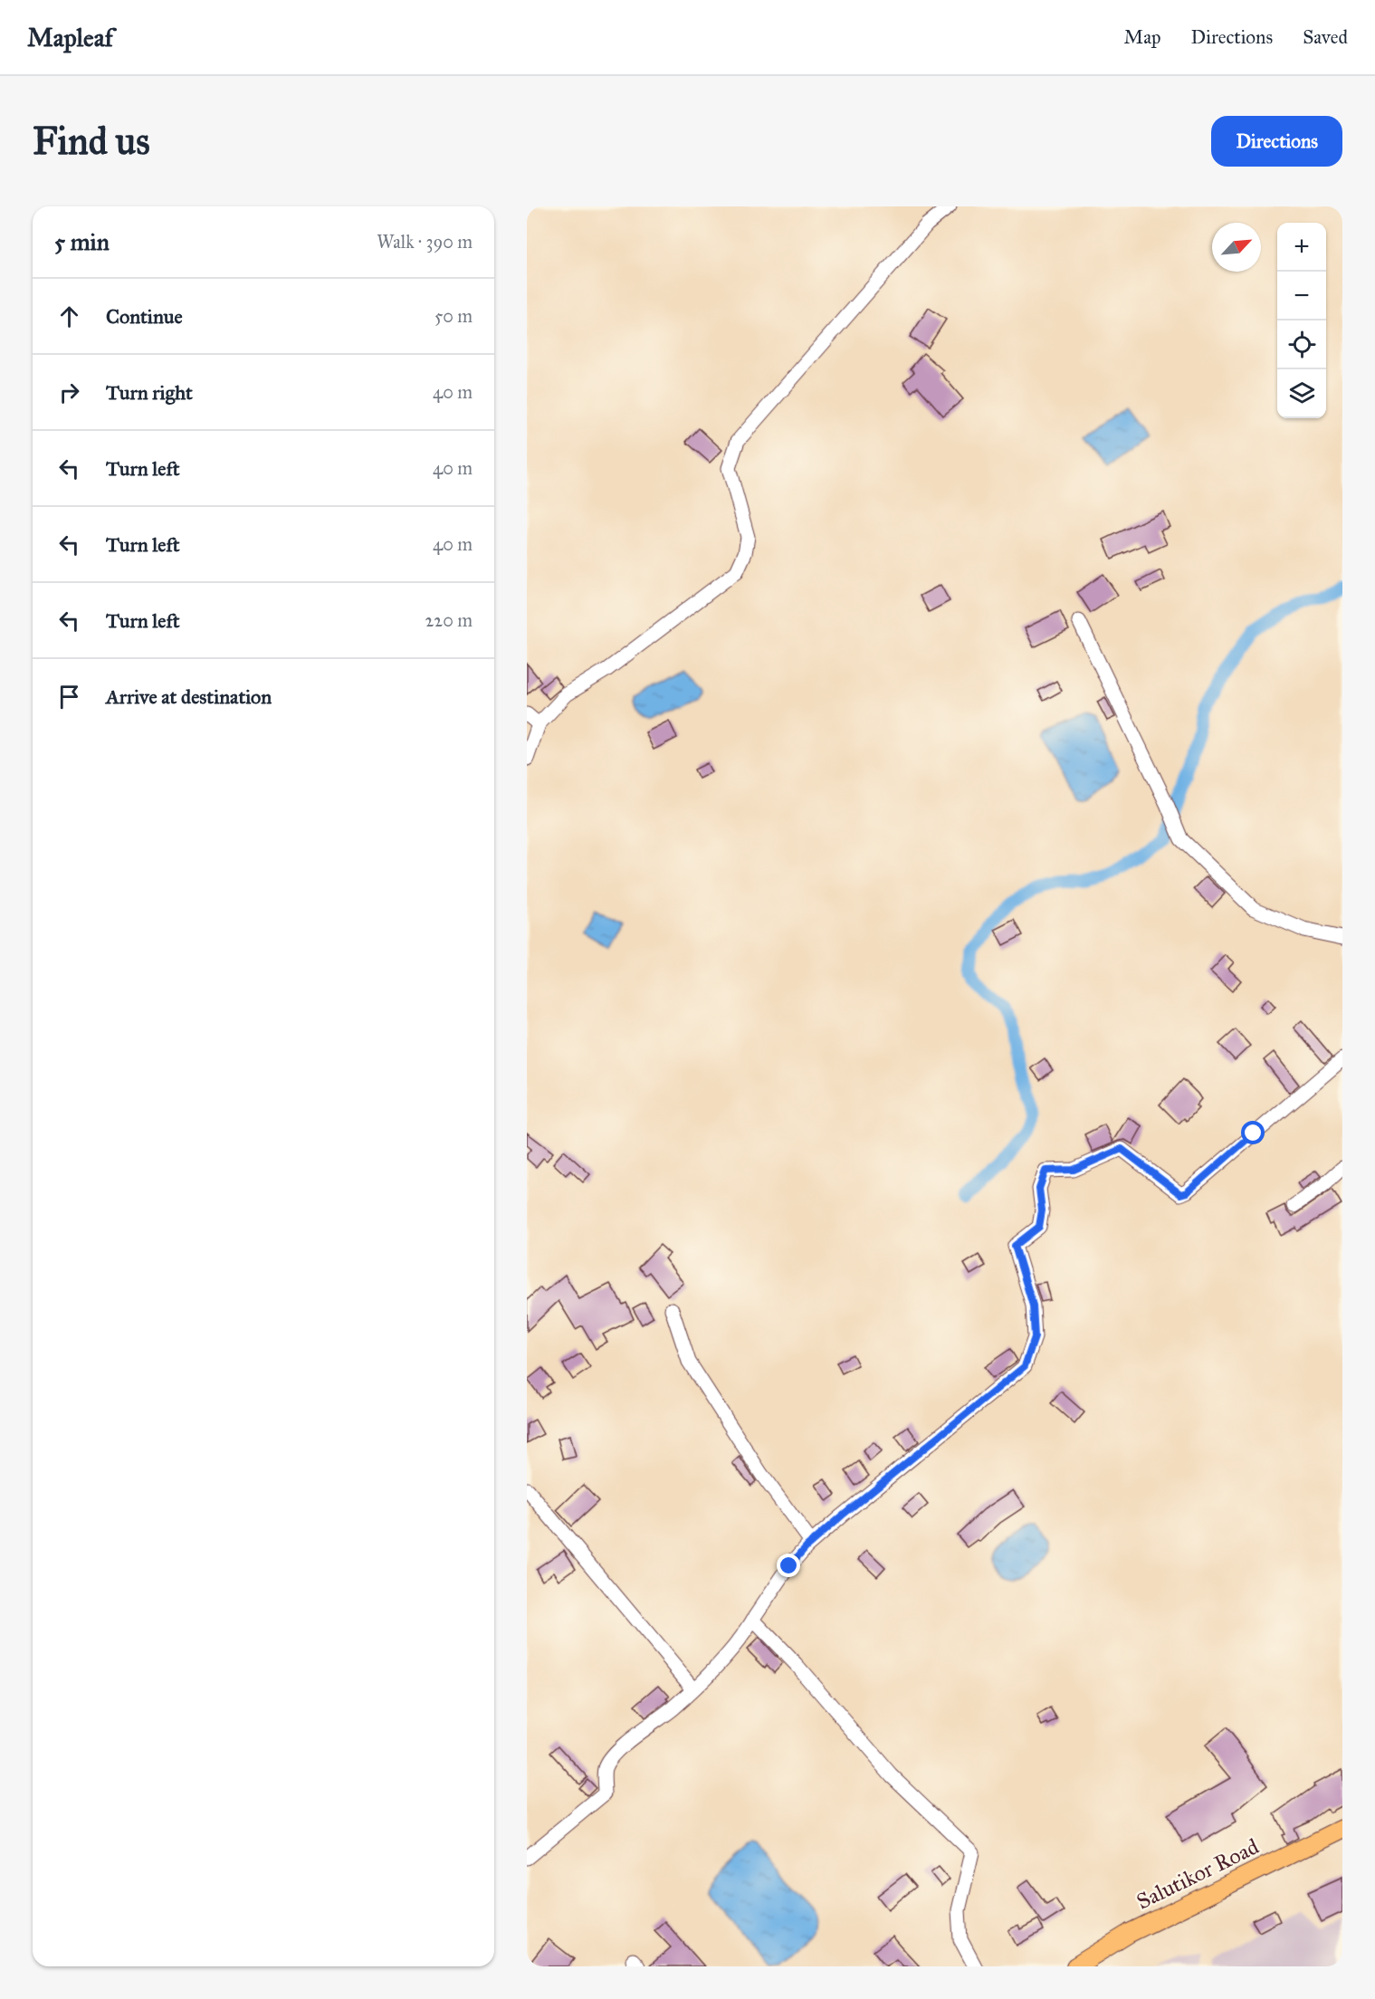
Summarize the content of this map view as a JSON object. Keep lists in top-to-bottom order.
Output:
{
  "streets": {
    "main road": ["Salutikor Road"]
  },
  "north": "top right",
  "page": {
    "header": "Mapleaf",
    "nav": ["Map", "Directions", "Saved"],
    "buttons": "Directions",
    "title": "Find us",
    "heading": ["5 min", "Walk · 390 m"],
    "map_buttons": ["+", "−"],
    "list": [
      ["Continue", "50 m"],
      ["Turn right", "40 m"],
      ["Turn left", "40 m"],
      ["Turn left", "40 m"],
      ["Turn left", "220 m"],
      "Arrive at destination"
    ]
  }
}
